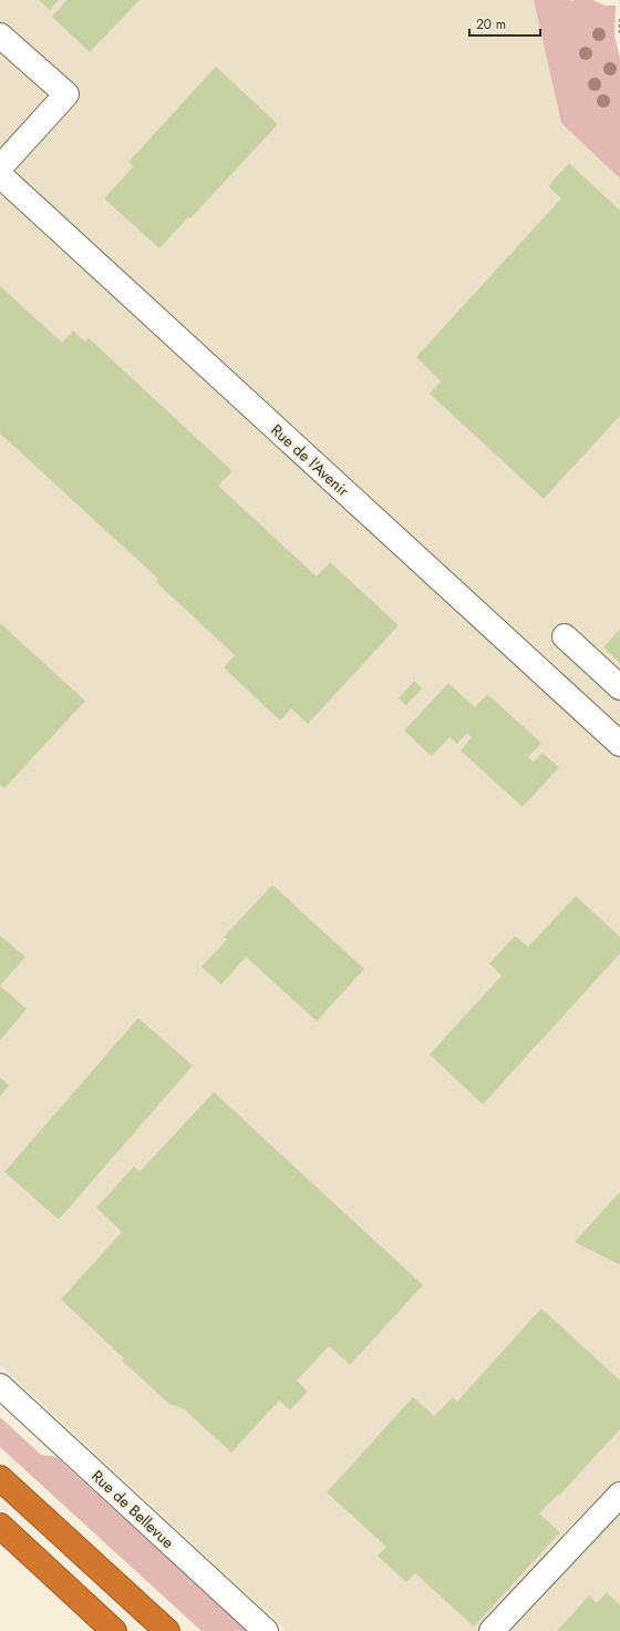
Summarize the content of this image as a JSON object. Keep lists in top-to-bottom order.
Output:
{
  "streets": {
    "street": ["Rue de l'Avenir", "Rue de Bellevue"]
  },
  "scale_bar": "20 m"
}
